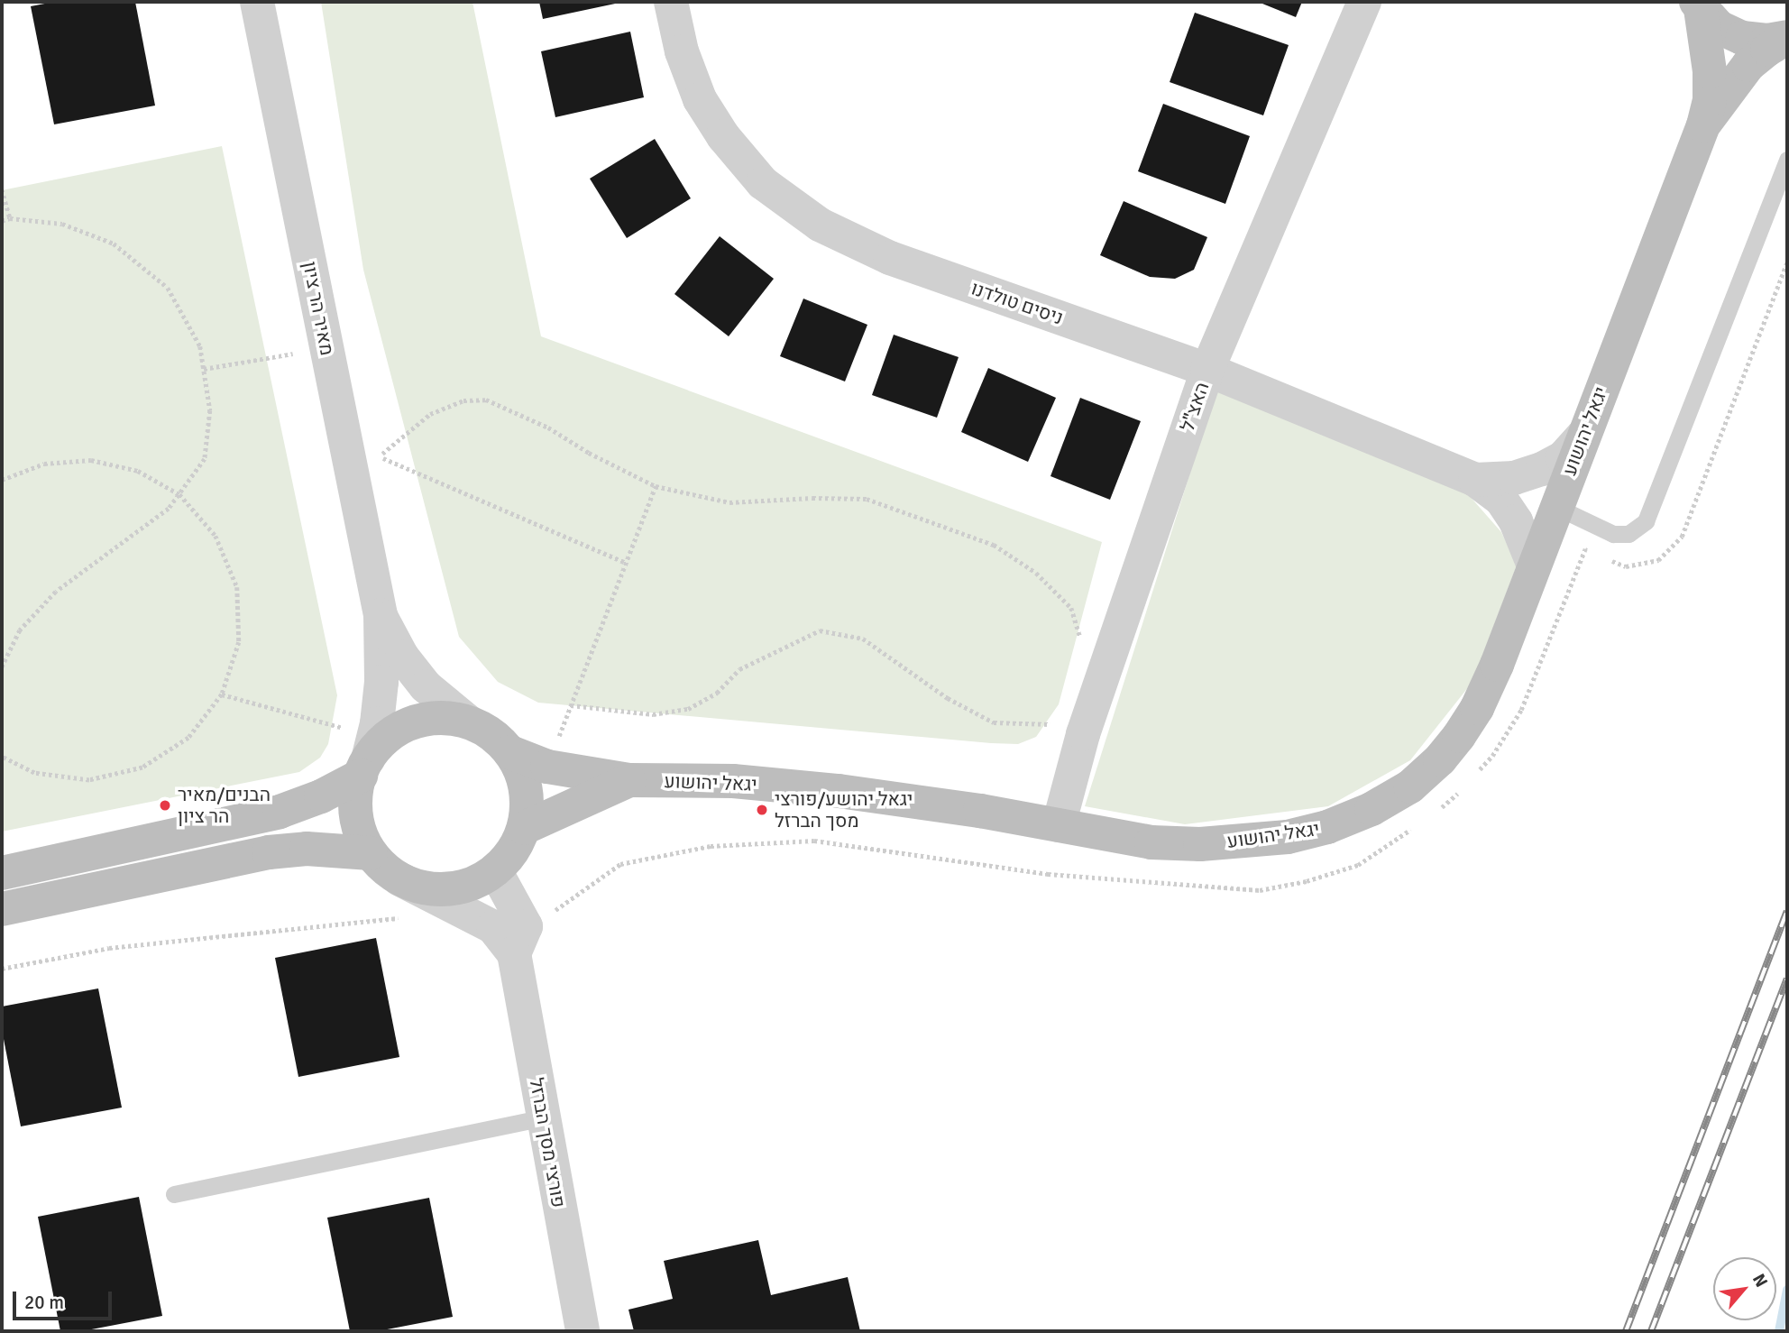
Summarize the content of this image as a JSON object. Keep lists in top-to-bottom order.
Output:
{
  "streets": {
    "street": [
      "ניסים טולדנו",
      "מאיר הר ציון",
      "האצ\"ל",
      "יגאל יהושוע",
      "פורצי מסך הברזל"
    ]
  },
  "crossings": [
    ["ניסים טולדנו", "האצ\"ל"],
    ["ניסים טולדנו", "יגאל יהושוע"],
    ["מאיר הר ציון", "יגאל יהושוע"],
    ["מאיר הר ציון", "פורצי מסך הברזל"],
    ["האצ\"ל", "יגאל יהושוע"],
    ["יגאל יהושוע", "פורצי מסך הברזל"]
  ],
  "places": ["הבנים/מאיר הר ציון", "יגאל יהושע/פורצי מסך הברזל"],
  "scale_bar": "20 m",
  "north": "top right"
}
